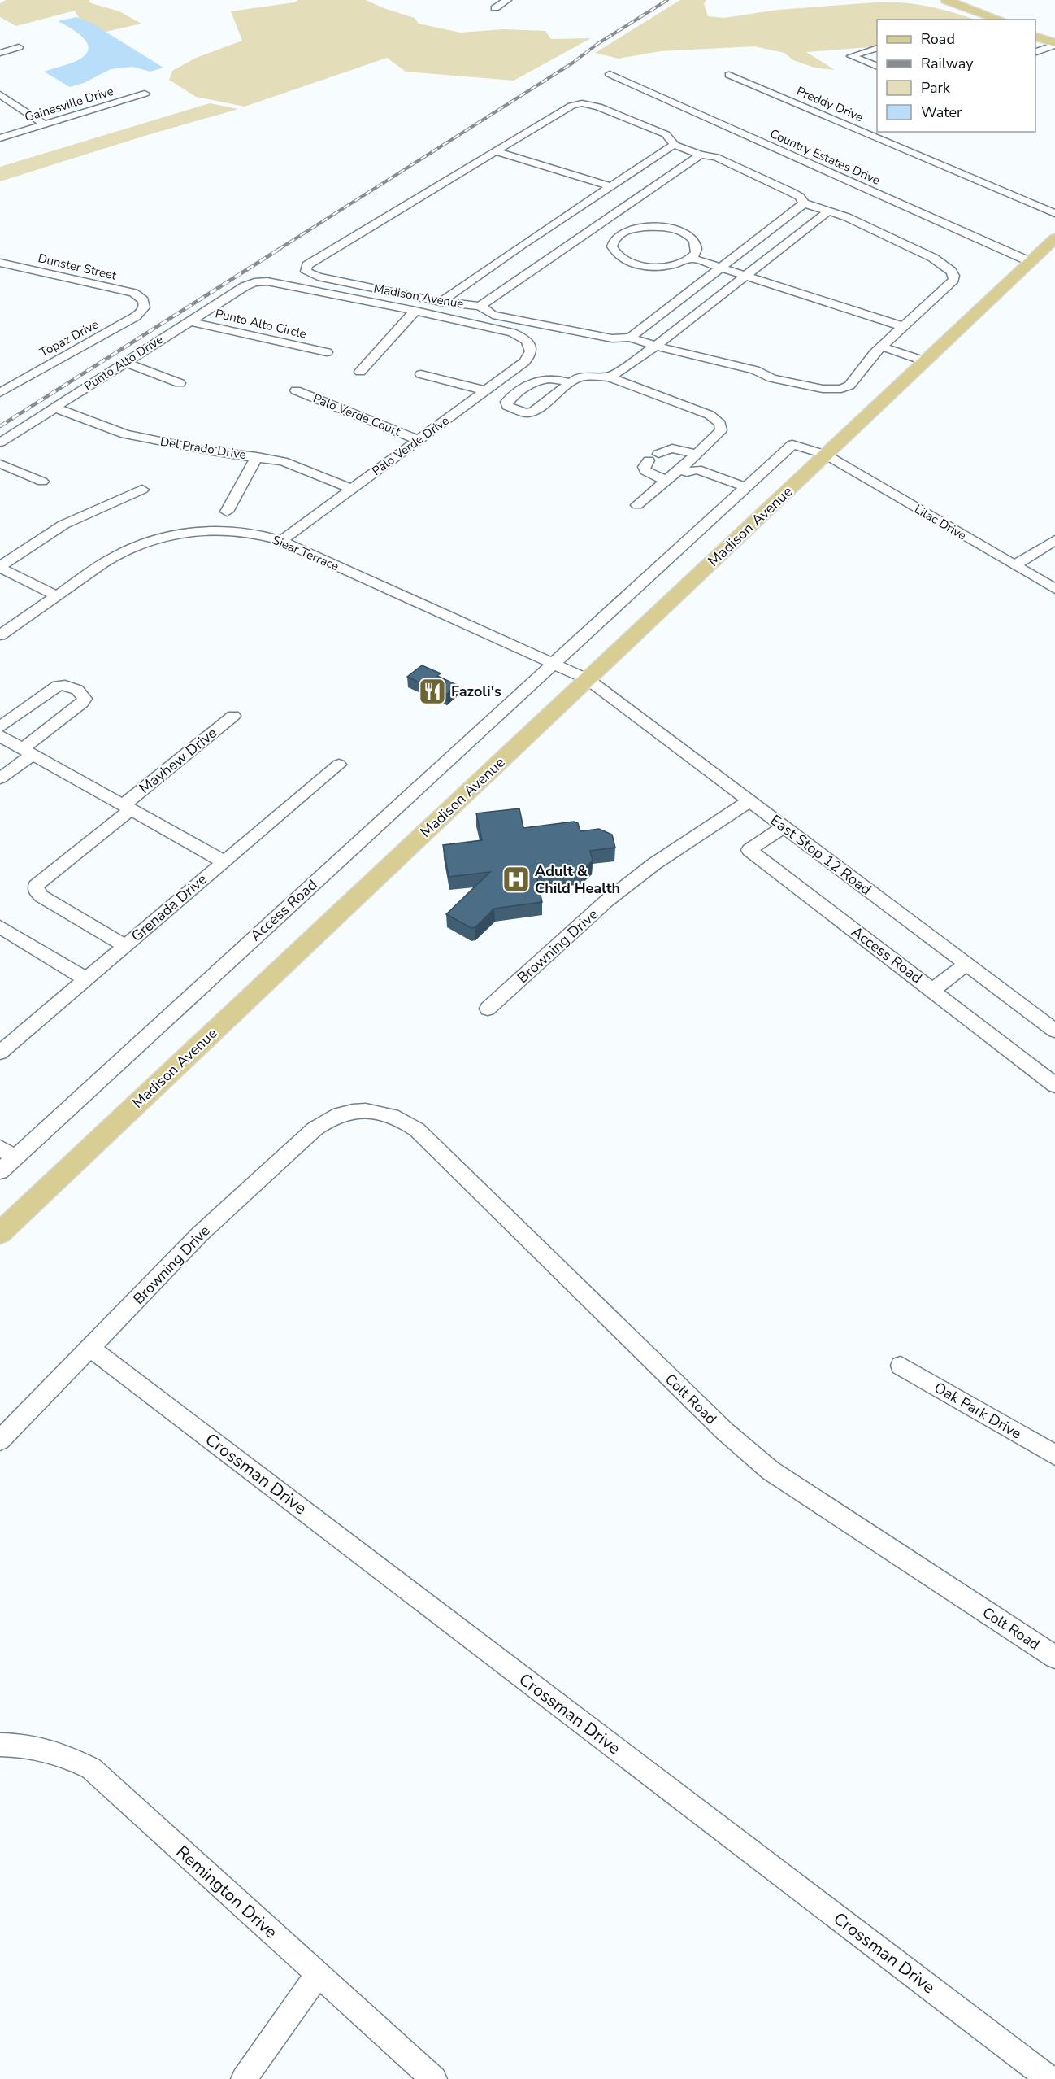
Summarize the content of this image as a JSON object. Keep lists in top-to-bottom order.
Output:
{
  "streets": {
    "main road": ["Madison Avenue"],
    "street": [
      "Gainesville Drive",
      "Preddy Drive",
      "Country Estates Drive",
      "Dunster Street",
      "Punto Alto Circle",
      "Topaz Drive",
      "Punto Alto Drive",
      "Palo Verde Court",
      "Palo Verde Drive",
      "Del Prado Drive",
      "Lilac Drive",
      "Siear Terrace",
      "Mayhew Drive",
      "East Stop 12 Road",
      "Grenada Drive",
      "Access Road",
      "Browning Drive",
      "Colt Road",
      "Oak Park Drive",
      "Crossman Drive",
      "Remington Drive"
    ]
  },
  "crossings": [
    ["Country Estates Drive", "Madison Avenue"],
    ["Dunster Street", "Topaz Drive"],
    ["Madison Avenue", "Lilac Drive"],
    ["Madison Avenue", "Siear Terrace"],
    ["Madison Avenue", "East Stop 12 Road"],
    ["Punto Alto Circle", "Punto Alto Drive"],
    ["Punto Alto Drive", "Palo Verde Drive"],
    ["Punto Alto Drive", "Del Prado Drive"],
    ["Palo Verde Court", "Palo Verde Drive"],
    ["Palo Verde Drive", "Del Prado Drive"],
    ["Palo Verde Drive", "Siear Terrace"],
    ["Lilac Drive", "Access Road"],
    ["Siear Terrace", "East Stop 12 Road"],
    ["Siear Terrace", "Access Road"],
    ["Mayhew Drive", "Grenada Drive"],
    ["East Stop 12 Road", "Access Road"],
    ["East Stop 12 Road", "Browning Drive"],
    ["Browning Drive", "Colt Road"],
    ["Browning Drive", "Crossman Drive"]
  ],
  "places": {
    "restaurant": ["Fazoli's"],
    "hospital": ["Adult & Child Health"]
  },
  "legend": [
    "Road",
    "Railway",
    "Park",
    "Water"
  ]
}
